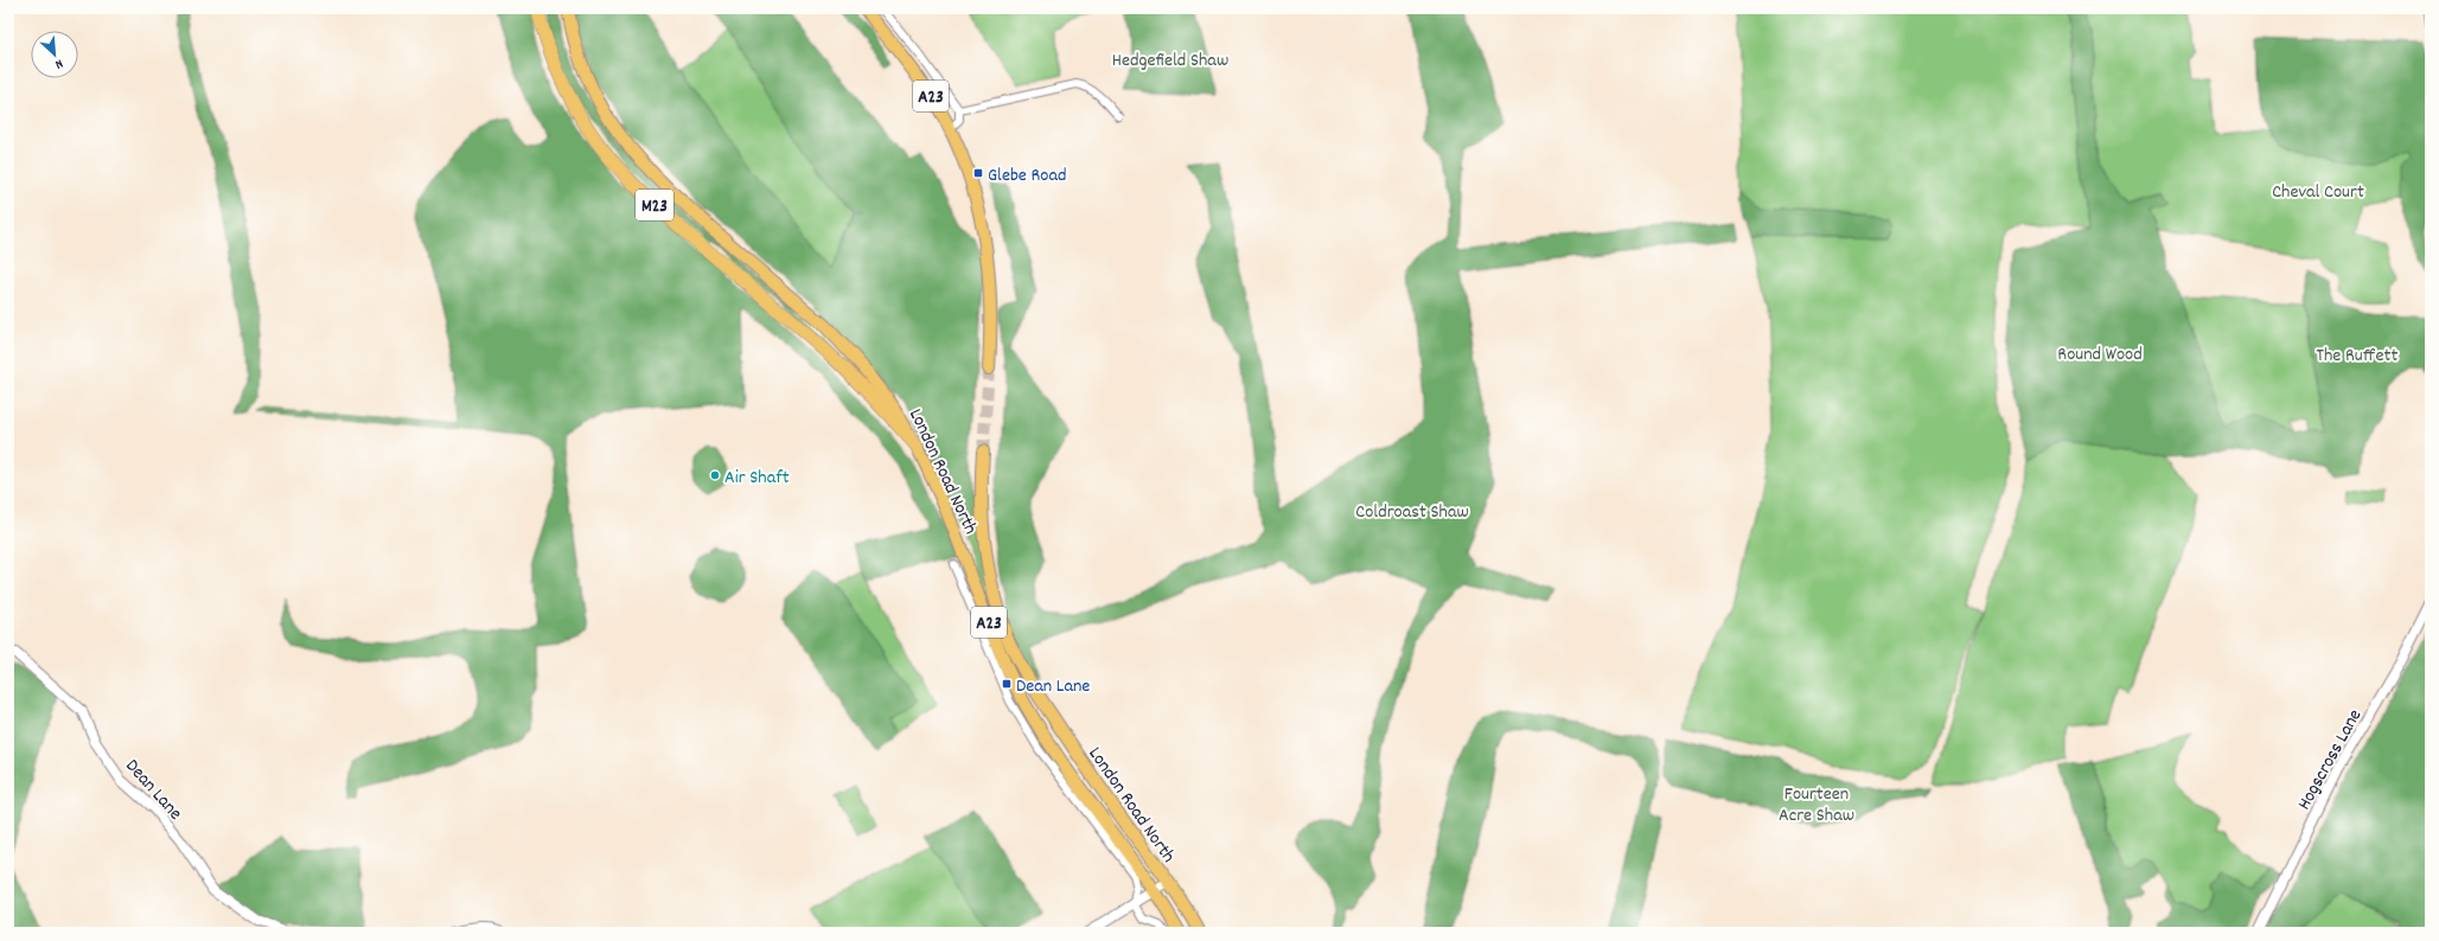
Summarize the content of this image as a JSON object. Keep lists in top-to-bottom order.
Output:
{
  "streets": {
    "highway": ["M23"],
    "main road": ["A23", "London Road North"],
    "street": ["Hogscross Lane", "Dean Lane"]
  },
  "crossings": [
    ["A23", "London Road North"],
    ["M23", "London Road North"]
  ],
  "parks": [
    "Hedgefield Shaw",
    "Cheval Court",
    "Round Wood",
    "The Ruffett",
    "Coldroast Shaw",
    "Fourteen Acre Shaw"
  ],
  "places": {
    "transit": ["Glebe Road", "Dean Lane"],
    "other": ["Air Shaft"]
  },
  "north": "bottom right"
}
